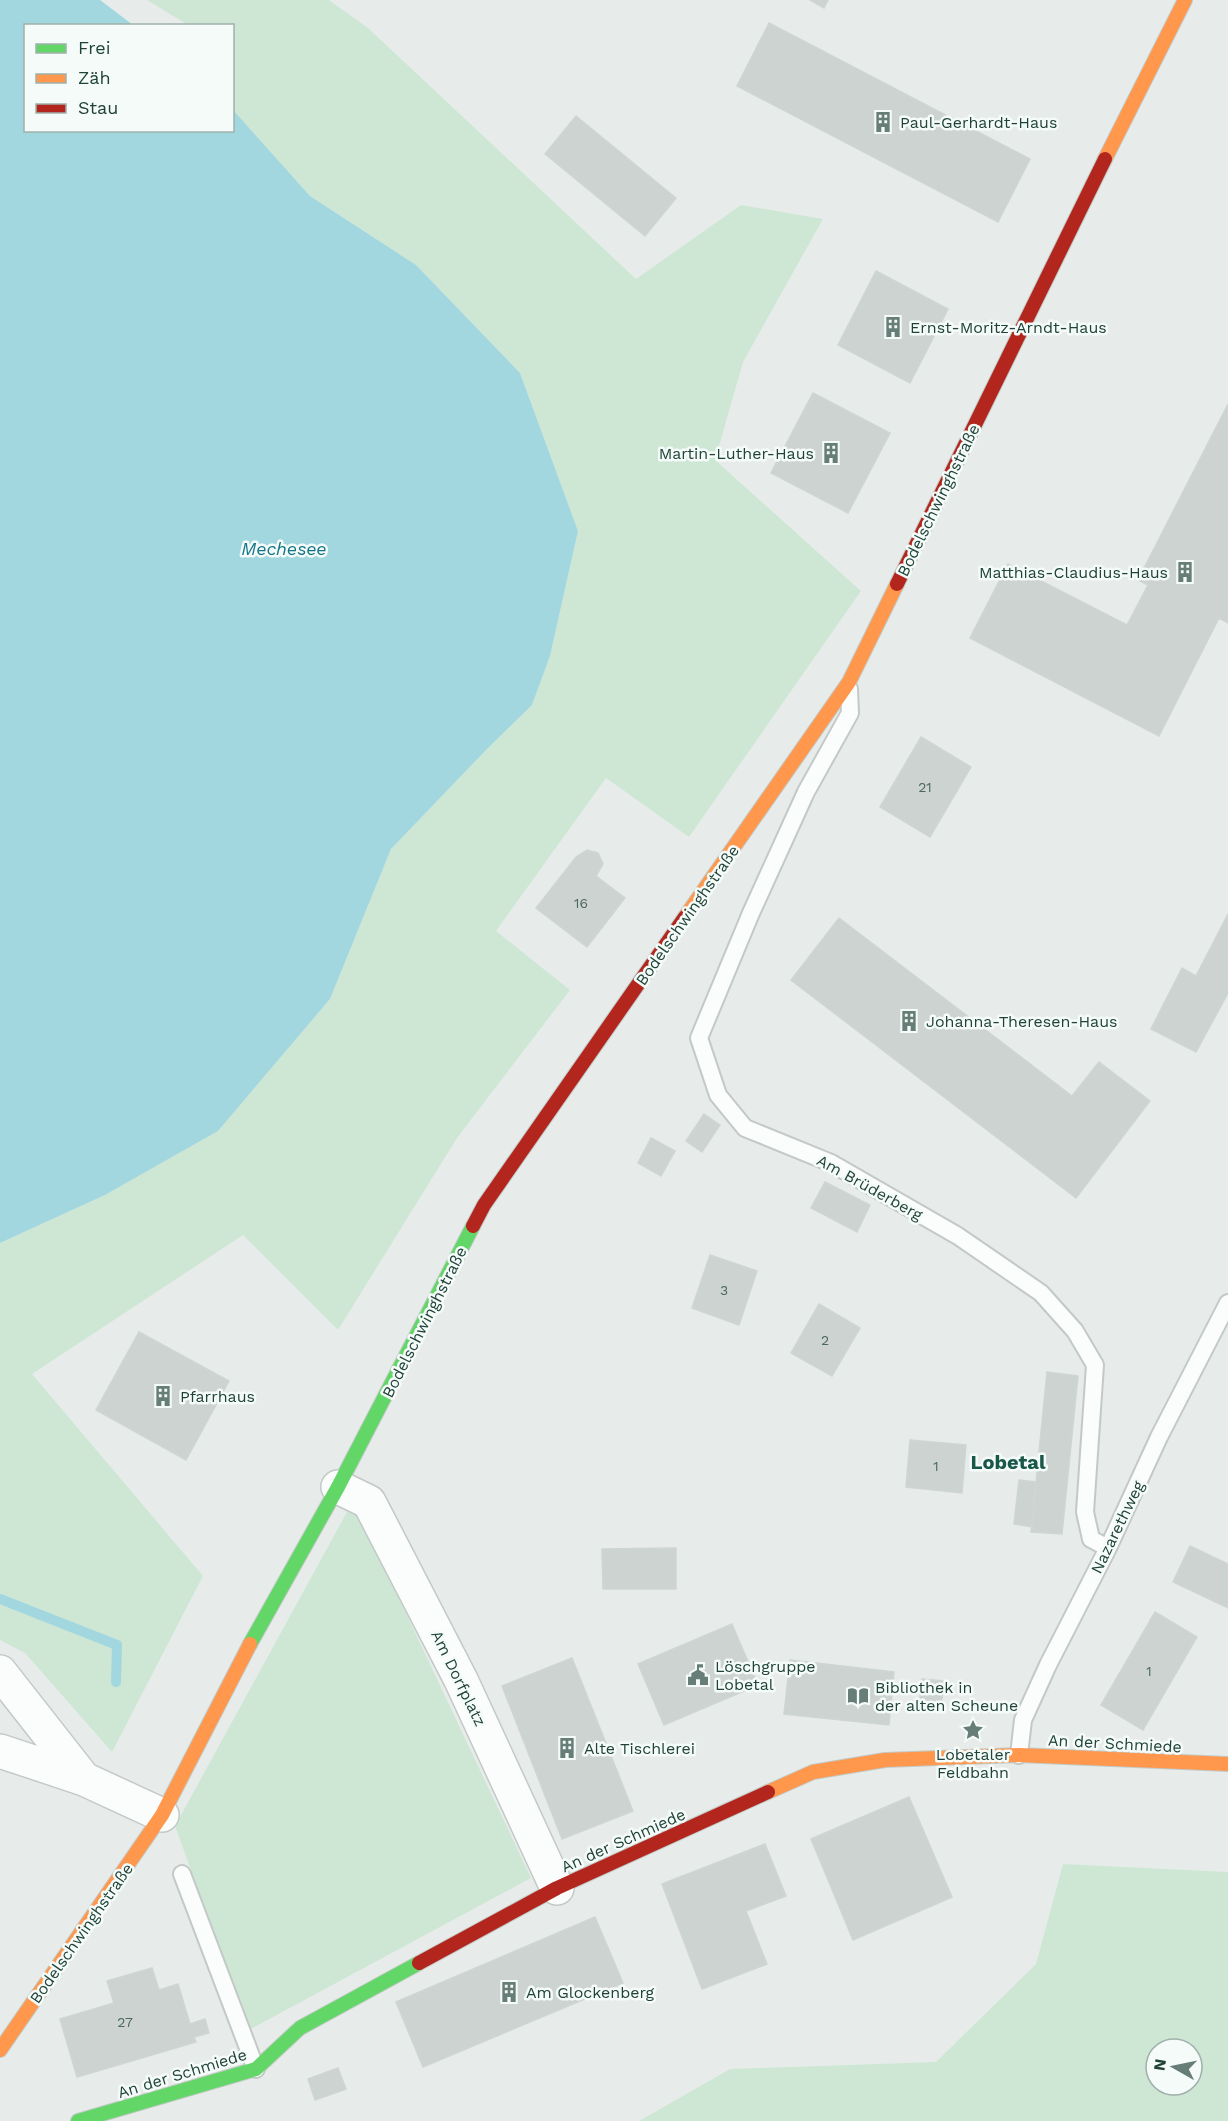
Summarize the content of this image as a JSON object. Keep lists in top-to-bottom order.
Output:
{
  "streets": {
    "street": ["Bodelschwinghstraße", "Am Dorfplatz", "An der Schmiede"],
    "lane": ["Am Brüderberg", "Nazarethweg"]
  },
  "crossings": [
    ["Bodelschwinghstraße", "Am Brüderberg"],
    ["Bodelschwinghstraße", "Am Dorfplatz"],
    ["Am Brüderberg", "Nazarethweg"],
    ["Nazarethweg", "An der Schmiede"],
    ["Am Dorfplatz", "An der Schmiede"]
  ],
  "districts": ["Lobetal"],
  "water": ["Mechesee"],
  "places": {
    "building": [
      "Paul-Gerhardt-Haus",
      "Ernst-Moritz-Arndt-Haus",
      "Martin-Luther-Haus",
      "Matthias-Claudius-Haus",
      "Johanna-Theresen-Haus",
      "Pfarrhaus",
      "Alte Tischlerei",
      "Am Glockenberg"
    ],
    "public building": ["Löschgruppe Lobetal"],
    "library": ["Bibliothek in der alten Scheune"],
    "place": ["Lobetaler Feldbahn"]
  },
  "house_numbers": [
    "21",
    "16",
    "3",
    "2",
    "1",
    "1",
    "27"
  ],
  "legend": ["Frei", "Zäh", "Stau"],
  "north": "left"
}
